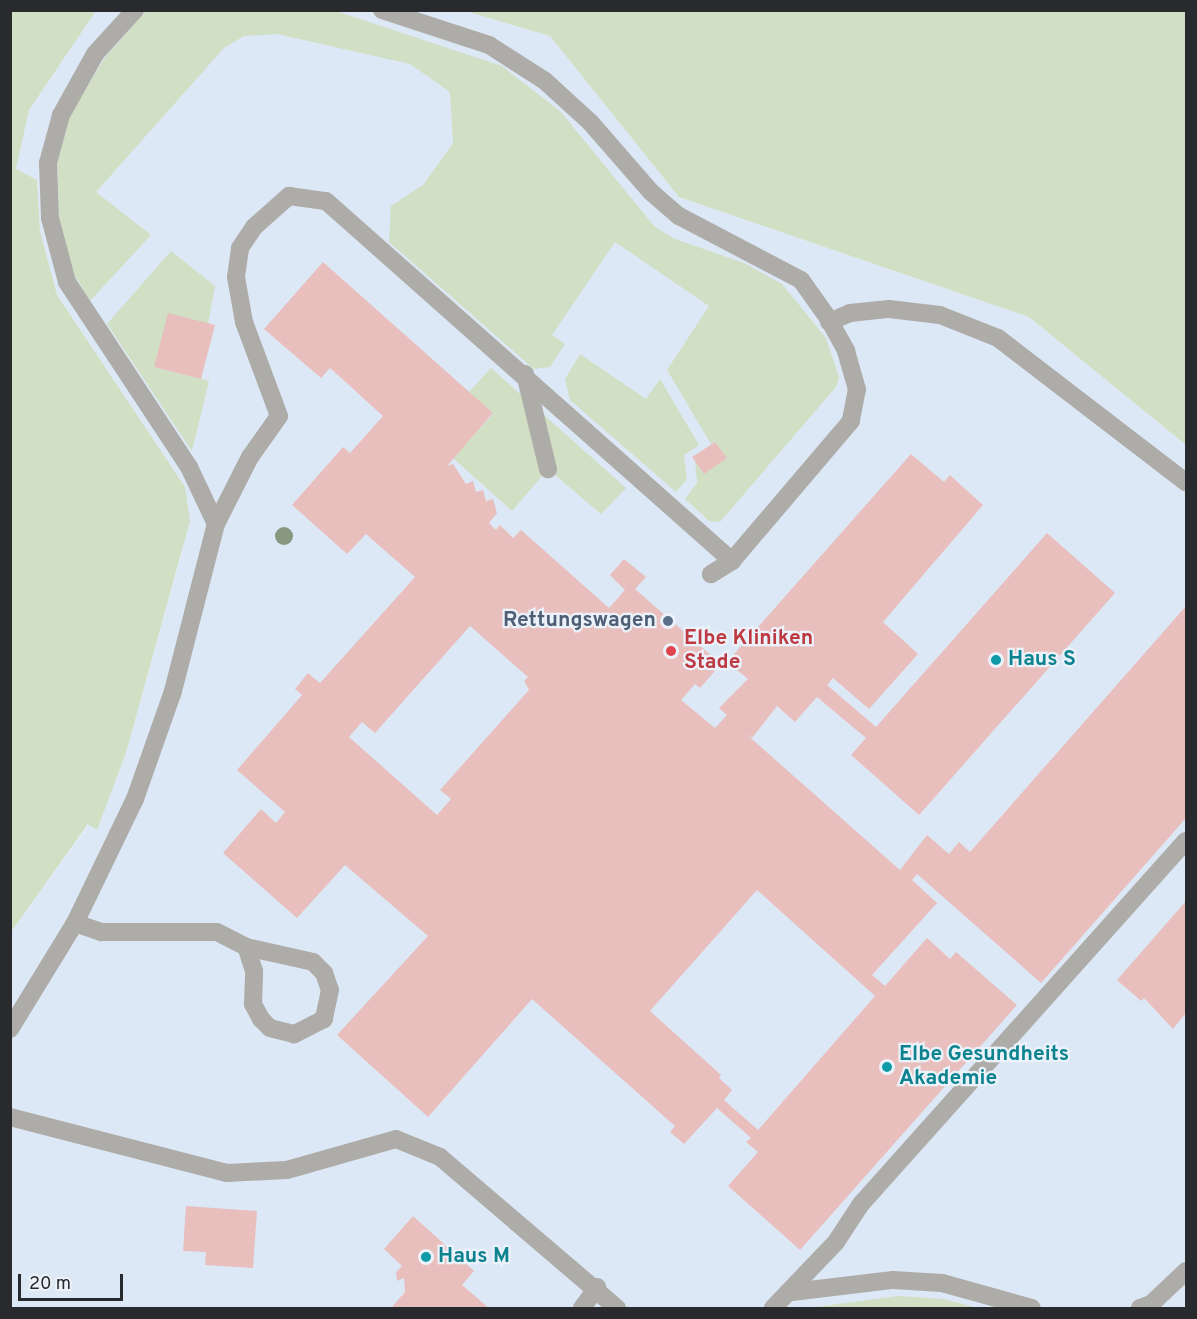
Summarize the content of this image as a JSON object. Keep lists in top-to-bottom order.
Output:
{
  "places": [
    "Rettungswagen",
    "Elbe Kliniken Stade",
    "Haus S",
    "Elbe Gesundheits Akademie",
    "Haus M"
  ],
  "scale_bar": "20 m"
}
